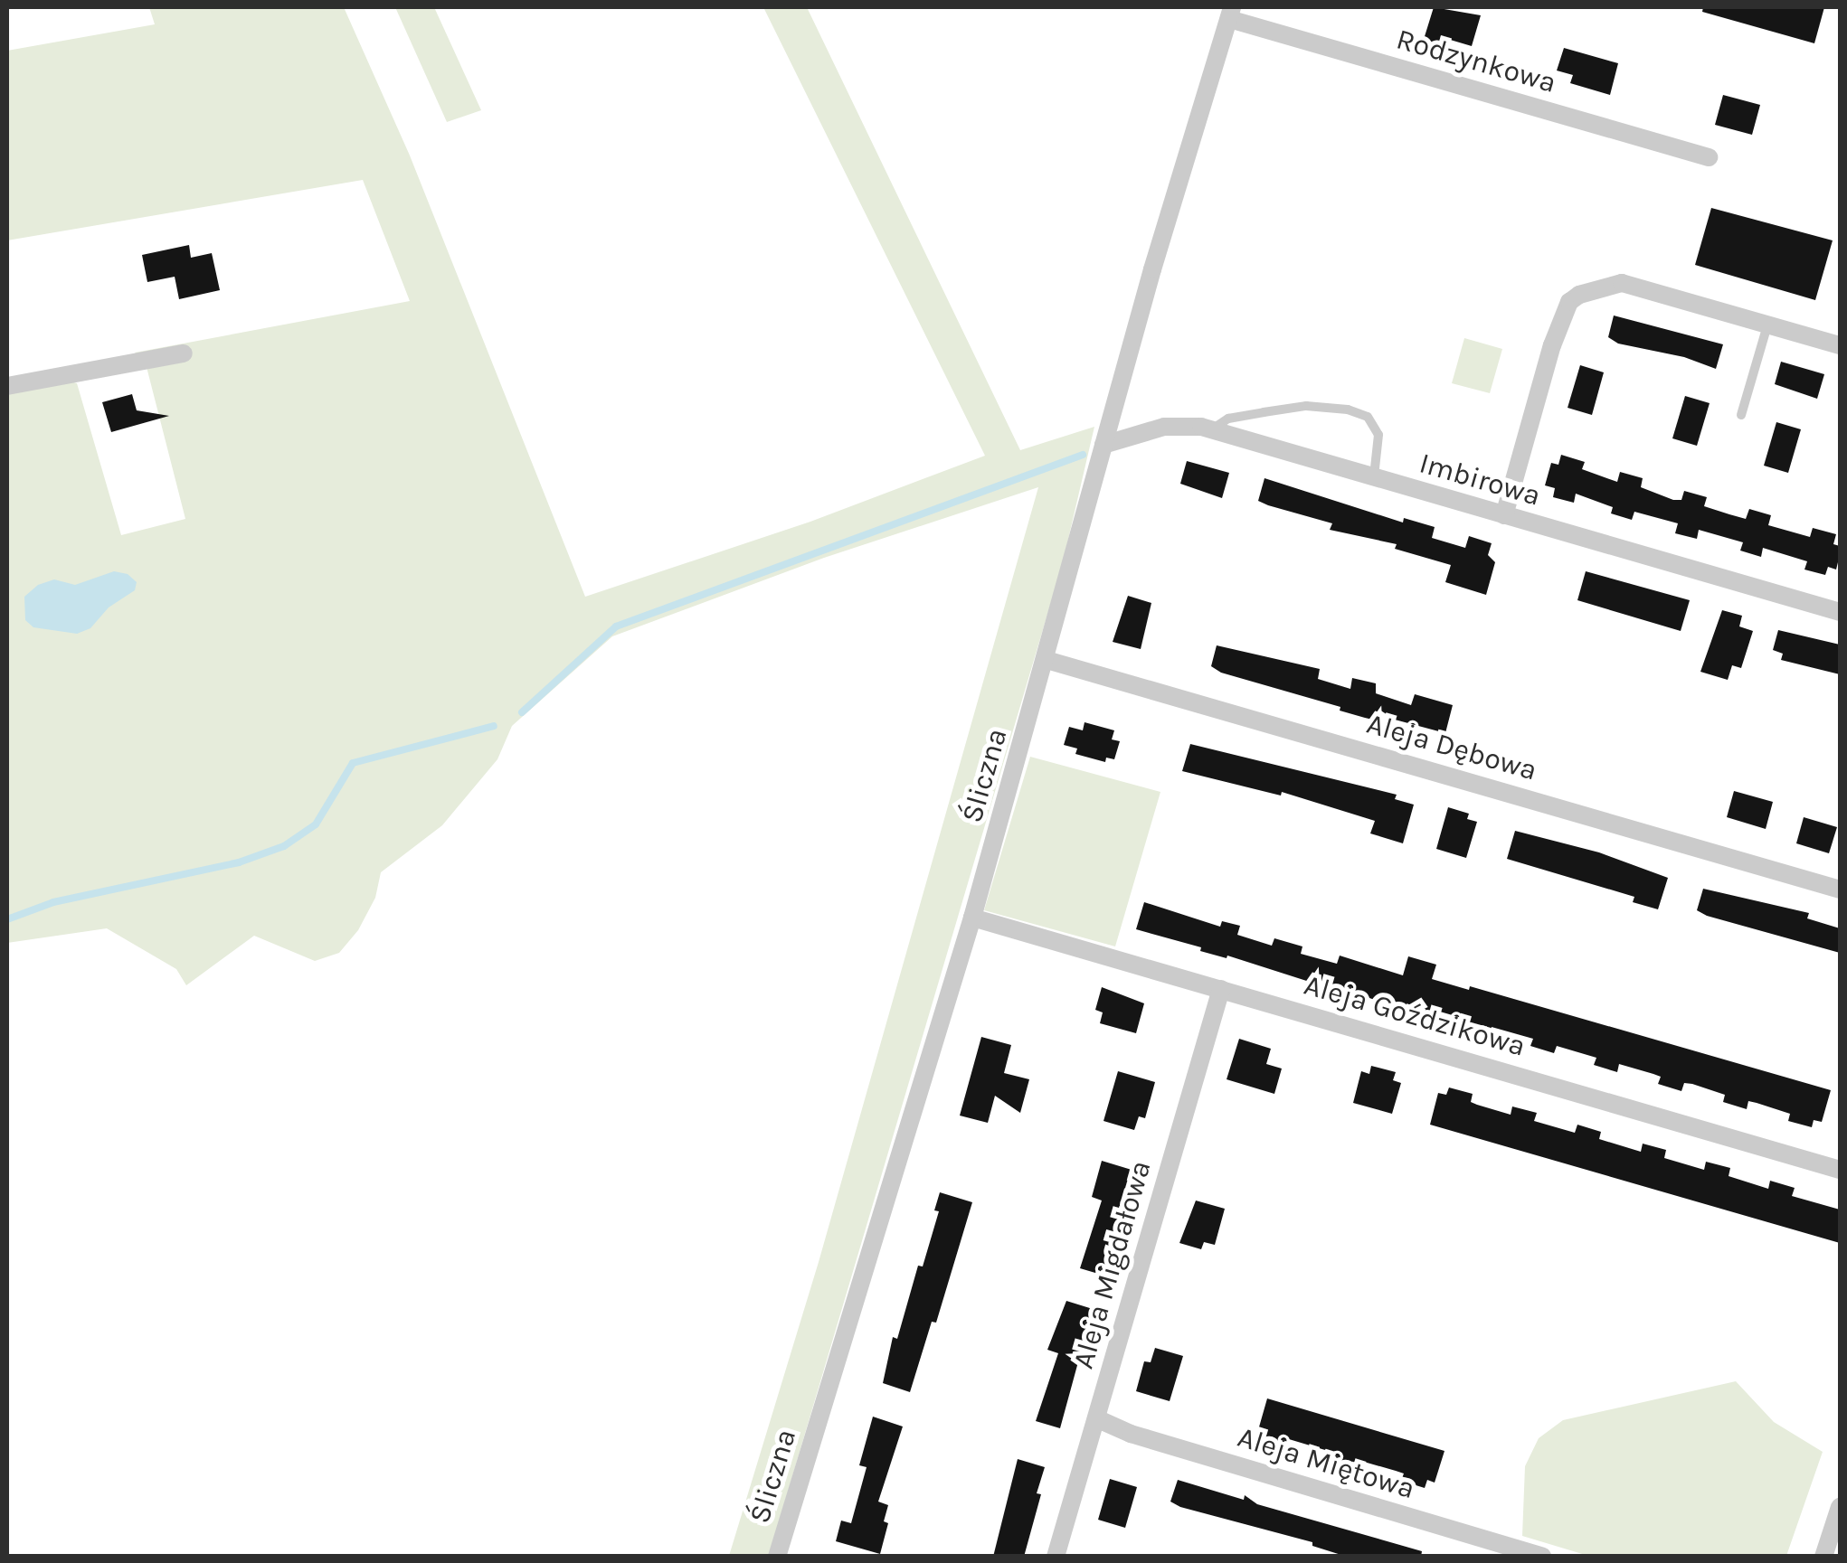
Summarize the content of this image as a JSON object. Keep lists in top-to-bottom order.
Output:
{
  "streets": {
    "street": [
      "Rodzynkowa",
      "Imbirowa",
      "Aleja Dębowa",
      "Śliczna",
      "Aleja Goździkowa",
      "Aleja Migdałowa",
      "Aleja Miętowa"
    ]
  },
  "crossings": [
    ["Rodzynkowa", "Śliczna"],
    ["Imbirowa", "Śliczna"],
    ["Aleja Dębowa", "Śliczna"],
    ["Śliczna", "Aleja Goździkowa"],
    ["Aleja Goździkowa", "Aleja Migdałowa"],
    ["Aleja Migdałowa", "Aleja Miętowa"]
  ]
}
